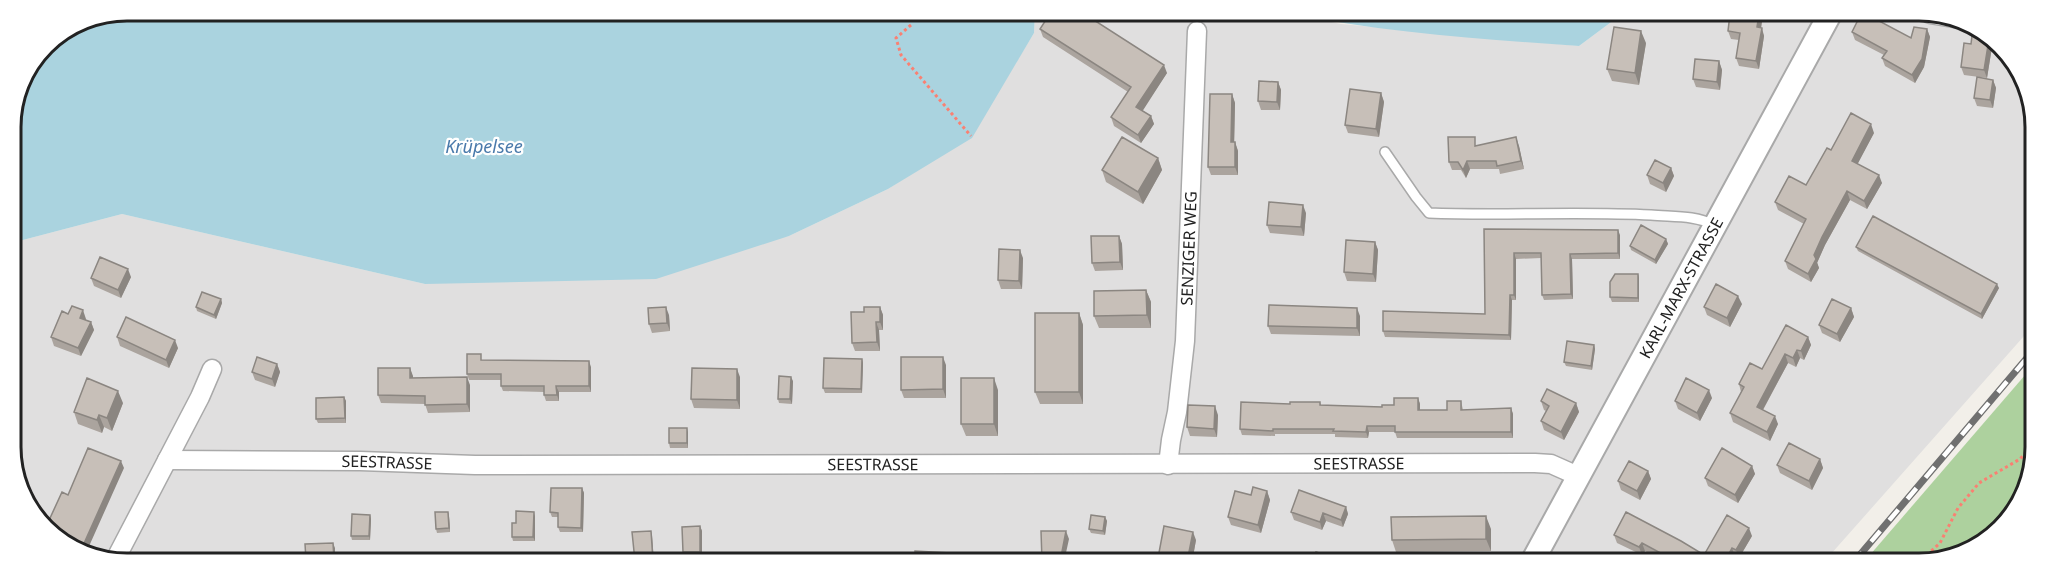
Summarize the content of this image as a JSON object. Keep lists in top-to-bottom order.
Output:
{
  "streets": {
    "street": ["SENZIGER WEG", "KARL-MARX-STRASSE", "SEESTRASSE"]
  },
  "crossings": [
    ["SENZIGER WEG", "SEESTRASSE"],
    ["KARL-MARX-STRASSE", "SEESTRASSE"]
  ],
  "water": ["Krüpelsee"]
}
